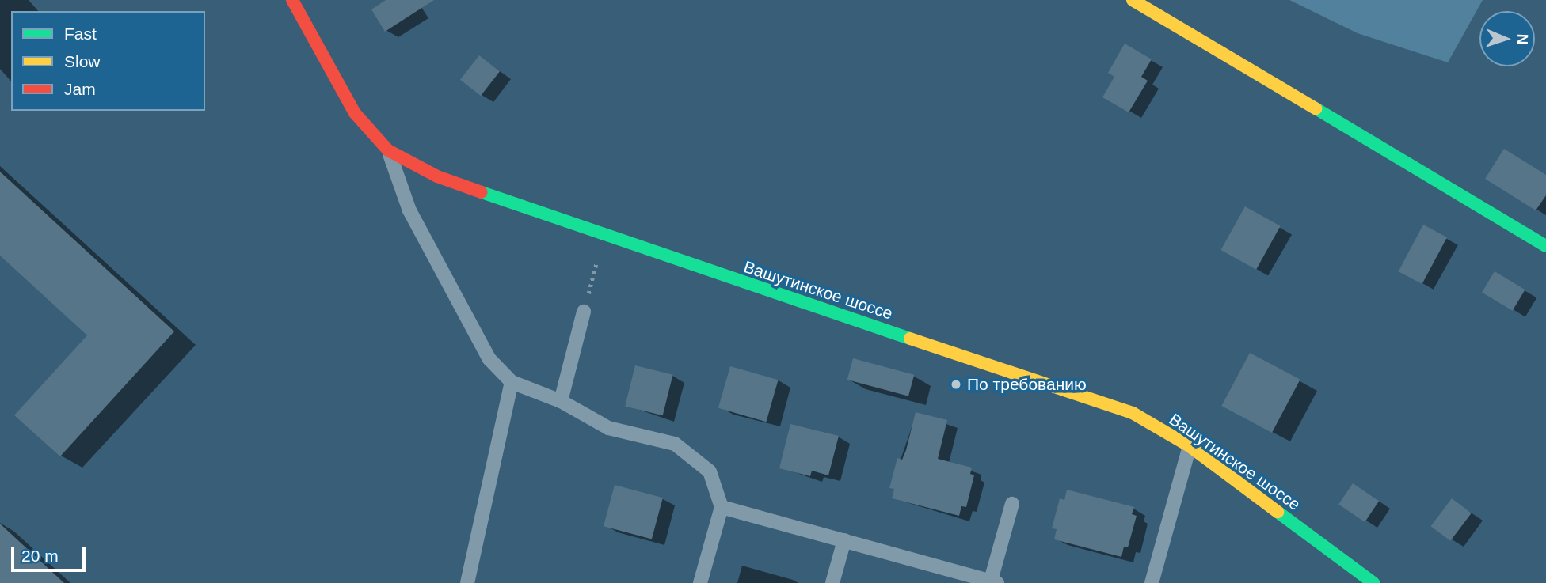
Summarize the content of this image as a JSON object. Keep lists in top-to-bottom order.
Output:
{
  "streets": {
    "street": ["Вашутинское шоссе"]
  },
  "places": ["По требованию"],
  "legend": ["Fast", "Slow", "Jam"],
  "scale_bar": "20 m",
  "north": "right"
}
